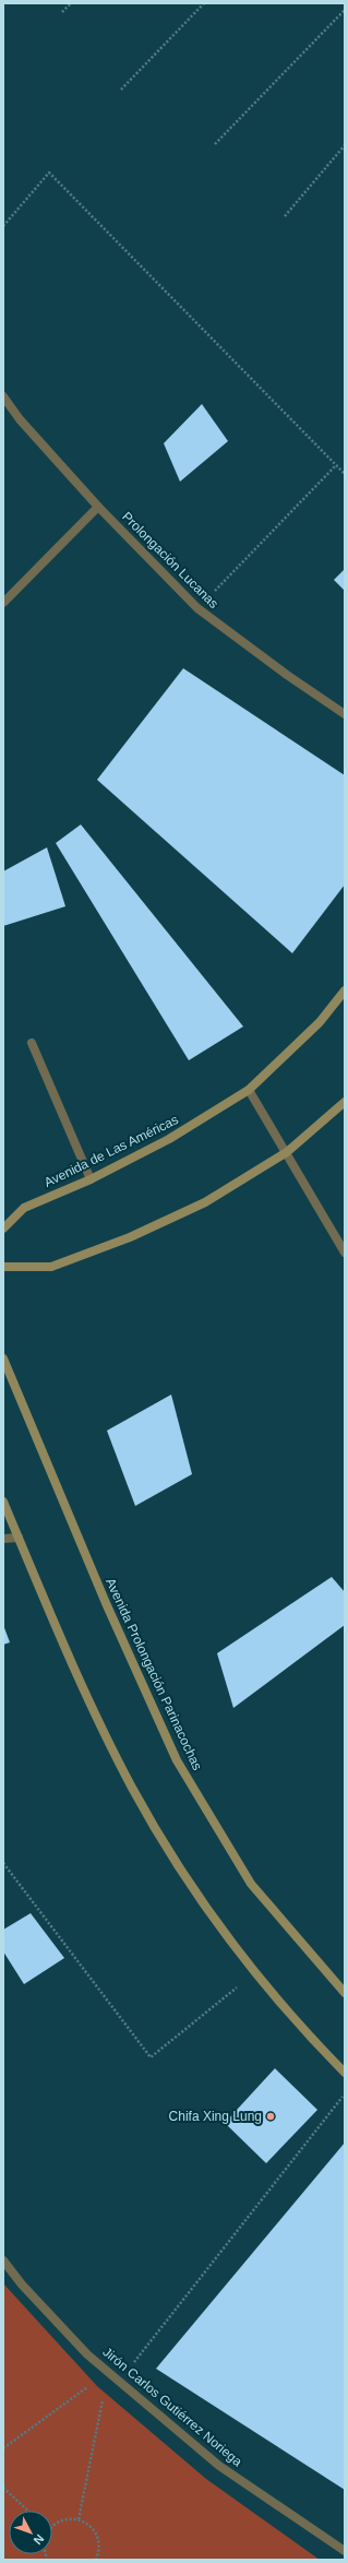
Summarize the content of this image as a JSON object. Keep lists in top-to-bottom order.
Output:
{
  "streets": {
    "main road": ["Avenida de Las Américas", "Avenida Prolongación Parinacochas"],
    "street": ["Prolongación Lucanas", "Jirón Carlos Gutiérrez Noriega"]
  },
  "places": ["Chifa Xing Lung"],
  "north": "bottom right"
}
